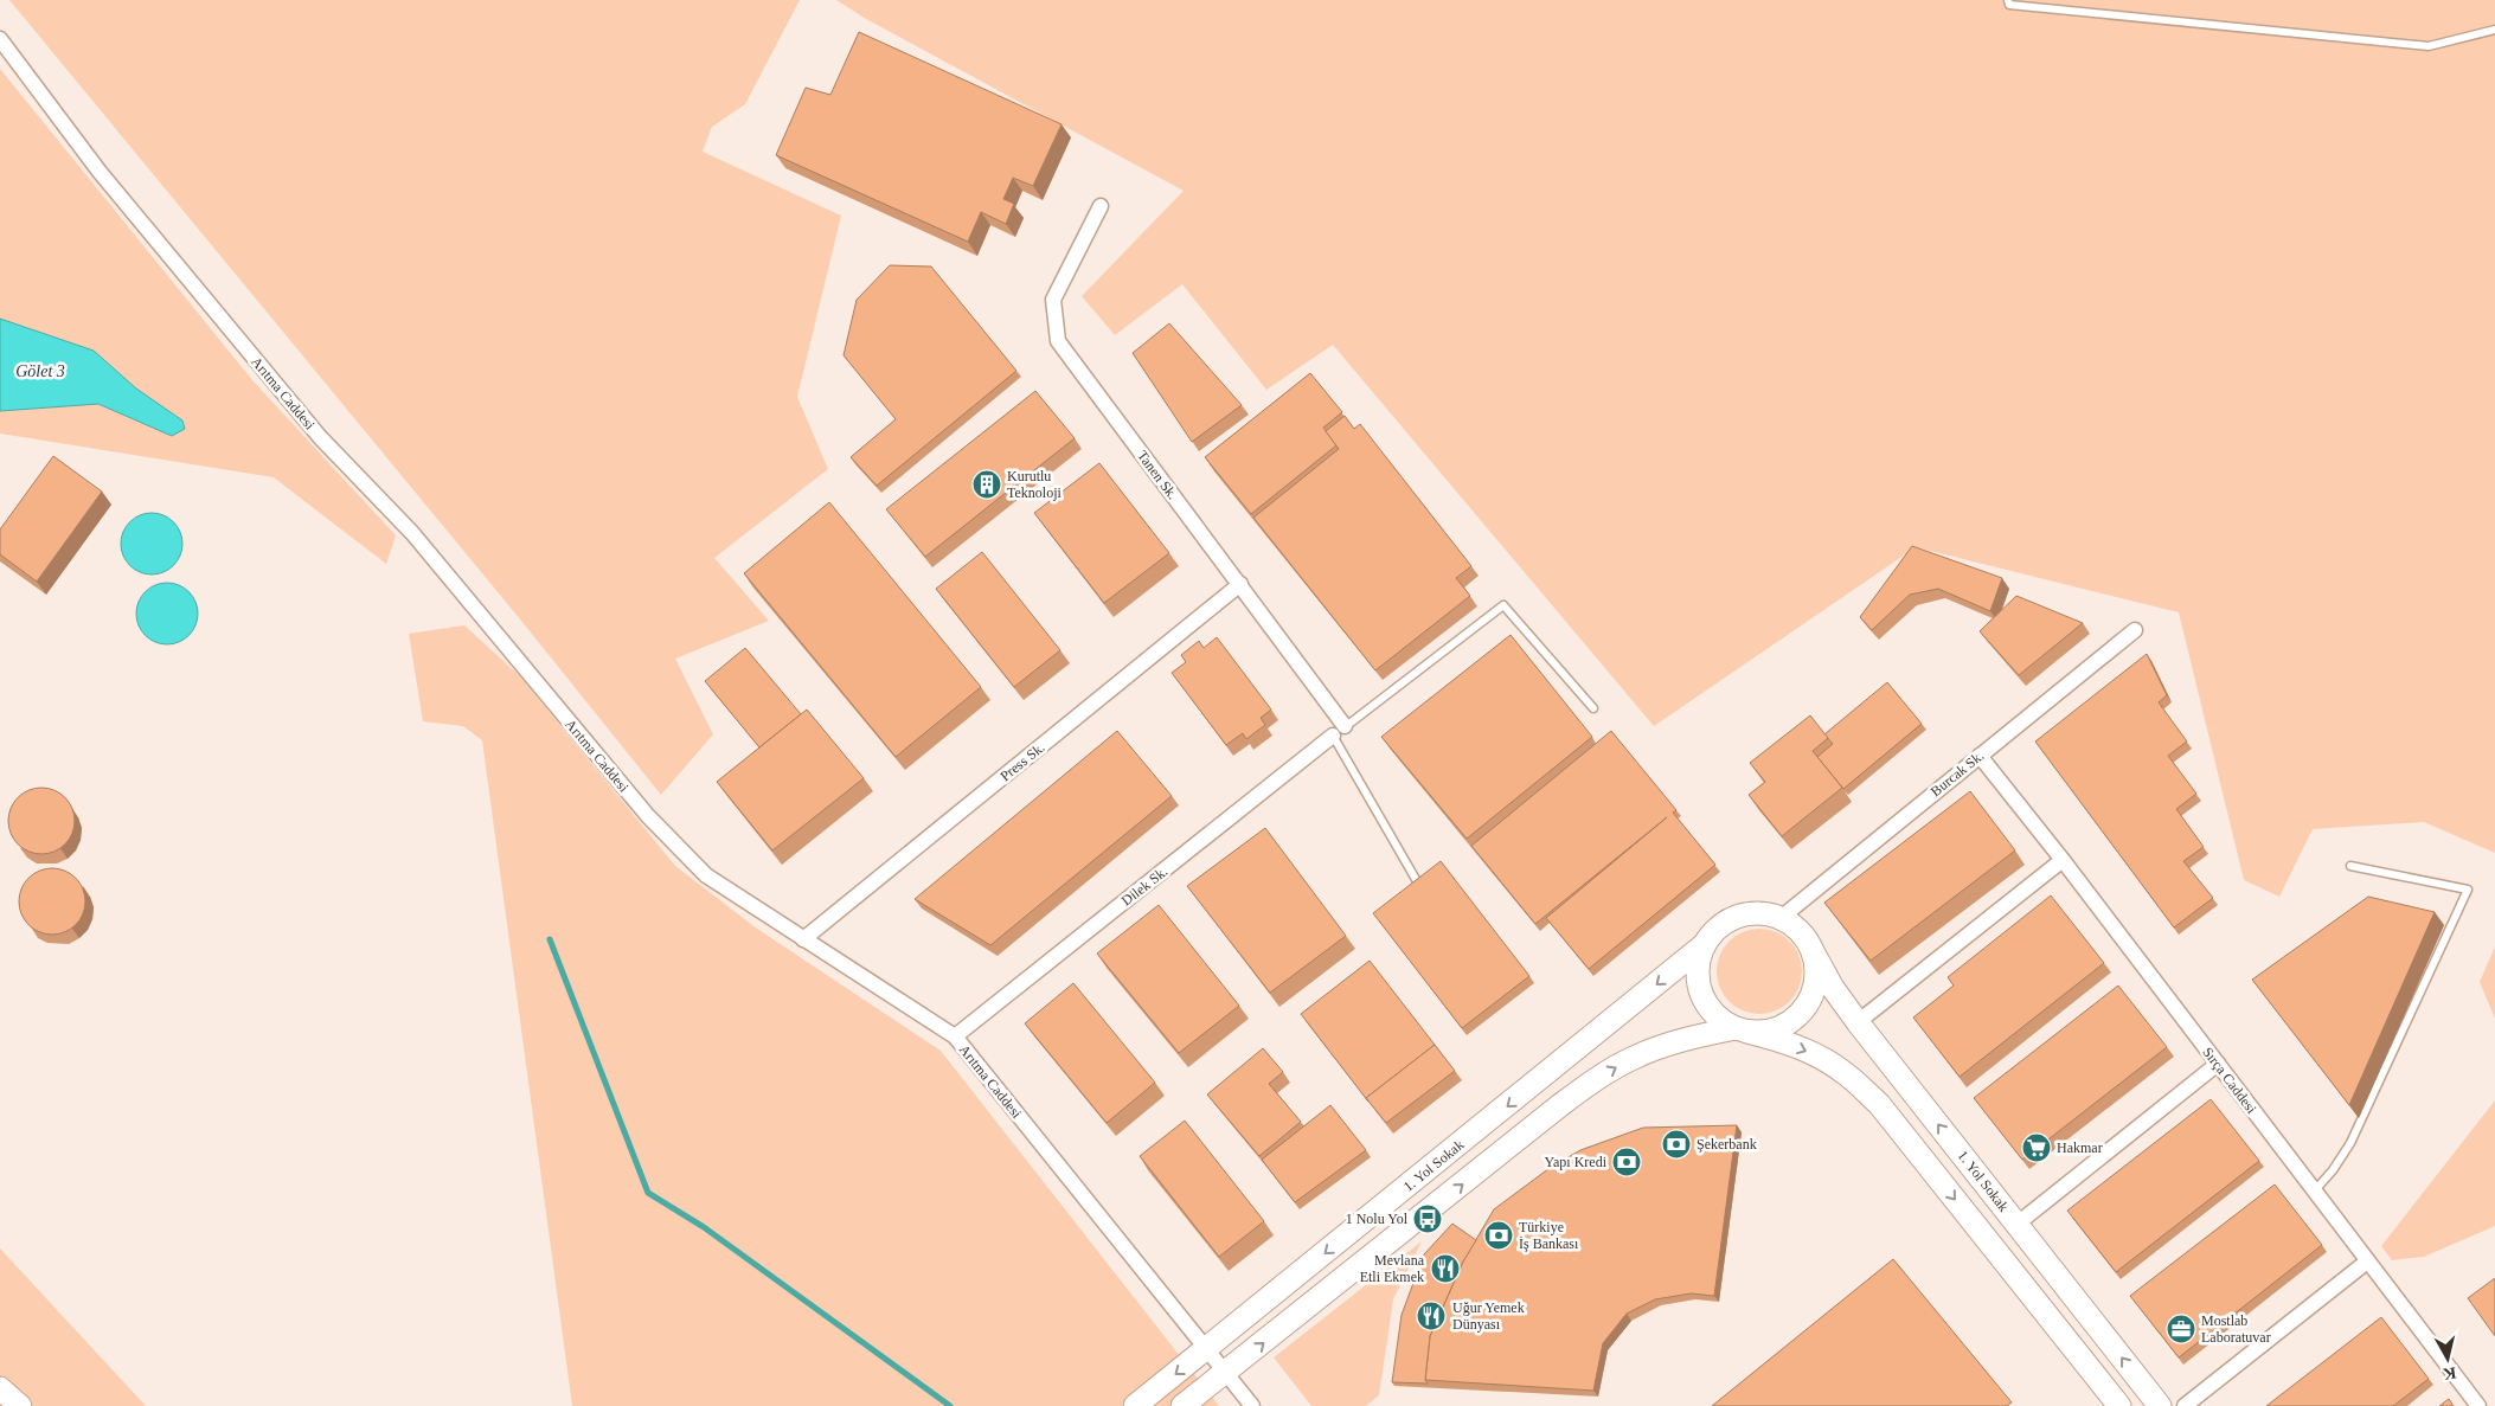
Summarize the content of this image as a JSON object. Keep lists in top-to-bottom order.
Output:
{
  "streets": {
    "main road": ["1. Yol Sokak"],
    "street": [
      "Arıtma Caddesi",
      "Tanen Sk.",
      "Press Sk.",
      "Burcak Sk.",
      "Dilek Sk.",
      "Sırça Caddesi"
    ]
  },
  "crossings": [
    ["Arıtma Caddesi", "Press Sk."],
    ["Arıtma Caddesi", "Dilek Sk."],
    ["Arıtma Caddesi", "1. Yol Sokak"],
    ["Tanen Sk.", "Press Sk."],
    ["Tanen Sk.", "Dilek Sk."],
    ["Burcak Sk.", "Sırça Caddesi"],
    ["Burcak Sk.", "1. Yol Sokak"]
  ],
  "water": ["Gölet 3"],
  "places": {
    "building": ["Kurutlu Teknoloji"],
    "bank": ["Şekerbank", "Yapı Kredi", "Türkiye İş Bankası"],
    "supermarket": ["Hakmar"],
    "bus stop": ["1 Nolu Yol"],
    "restaurant": ["Mevlana Etli Ekmek", "Uğur Yemek Dünyası"],
    "office": ["Mostlab Laboratuvar"]
  },
  "north": "bottom"
}
